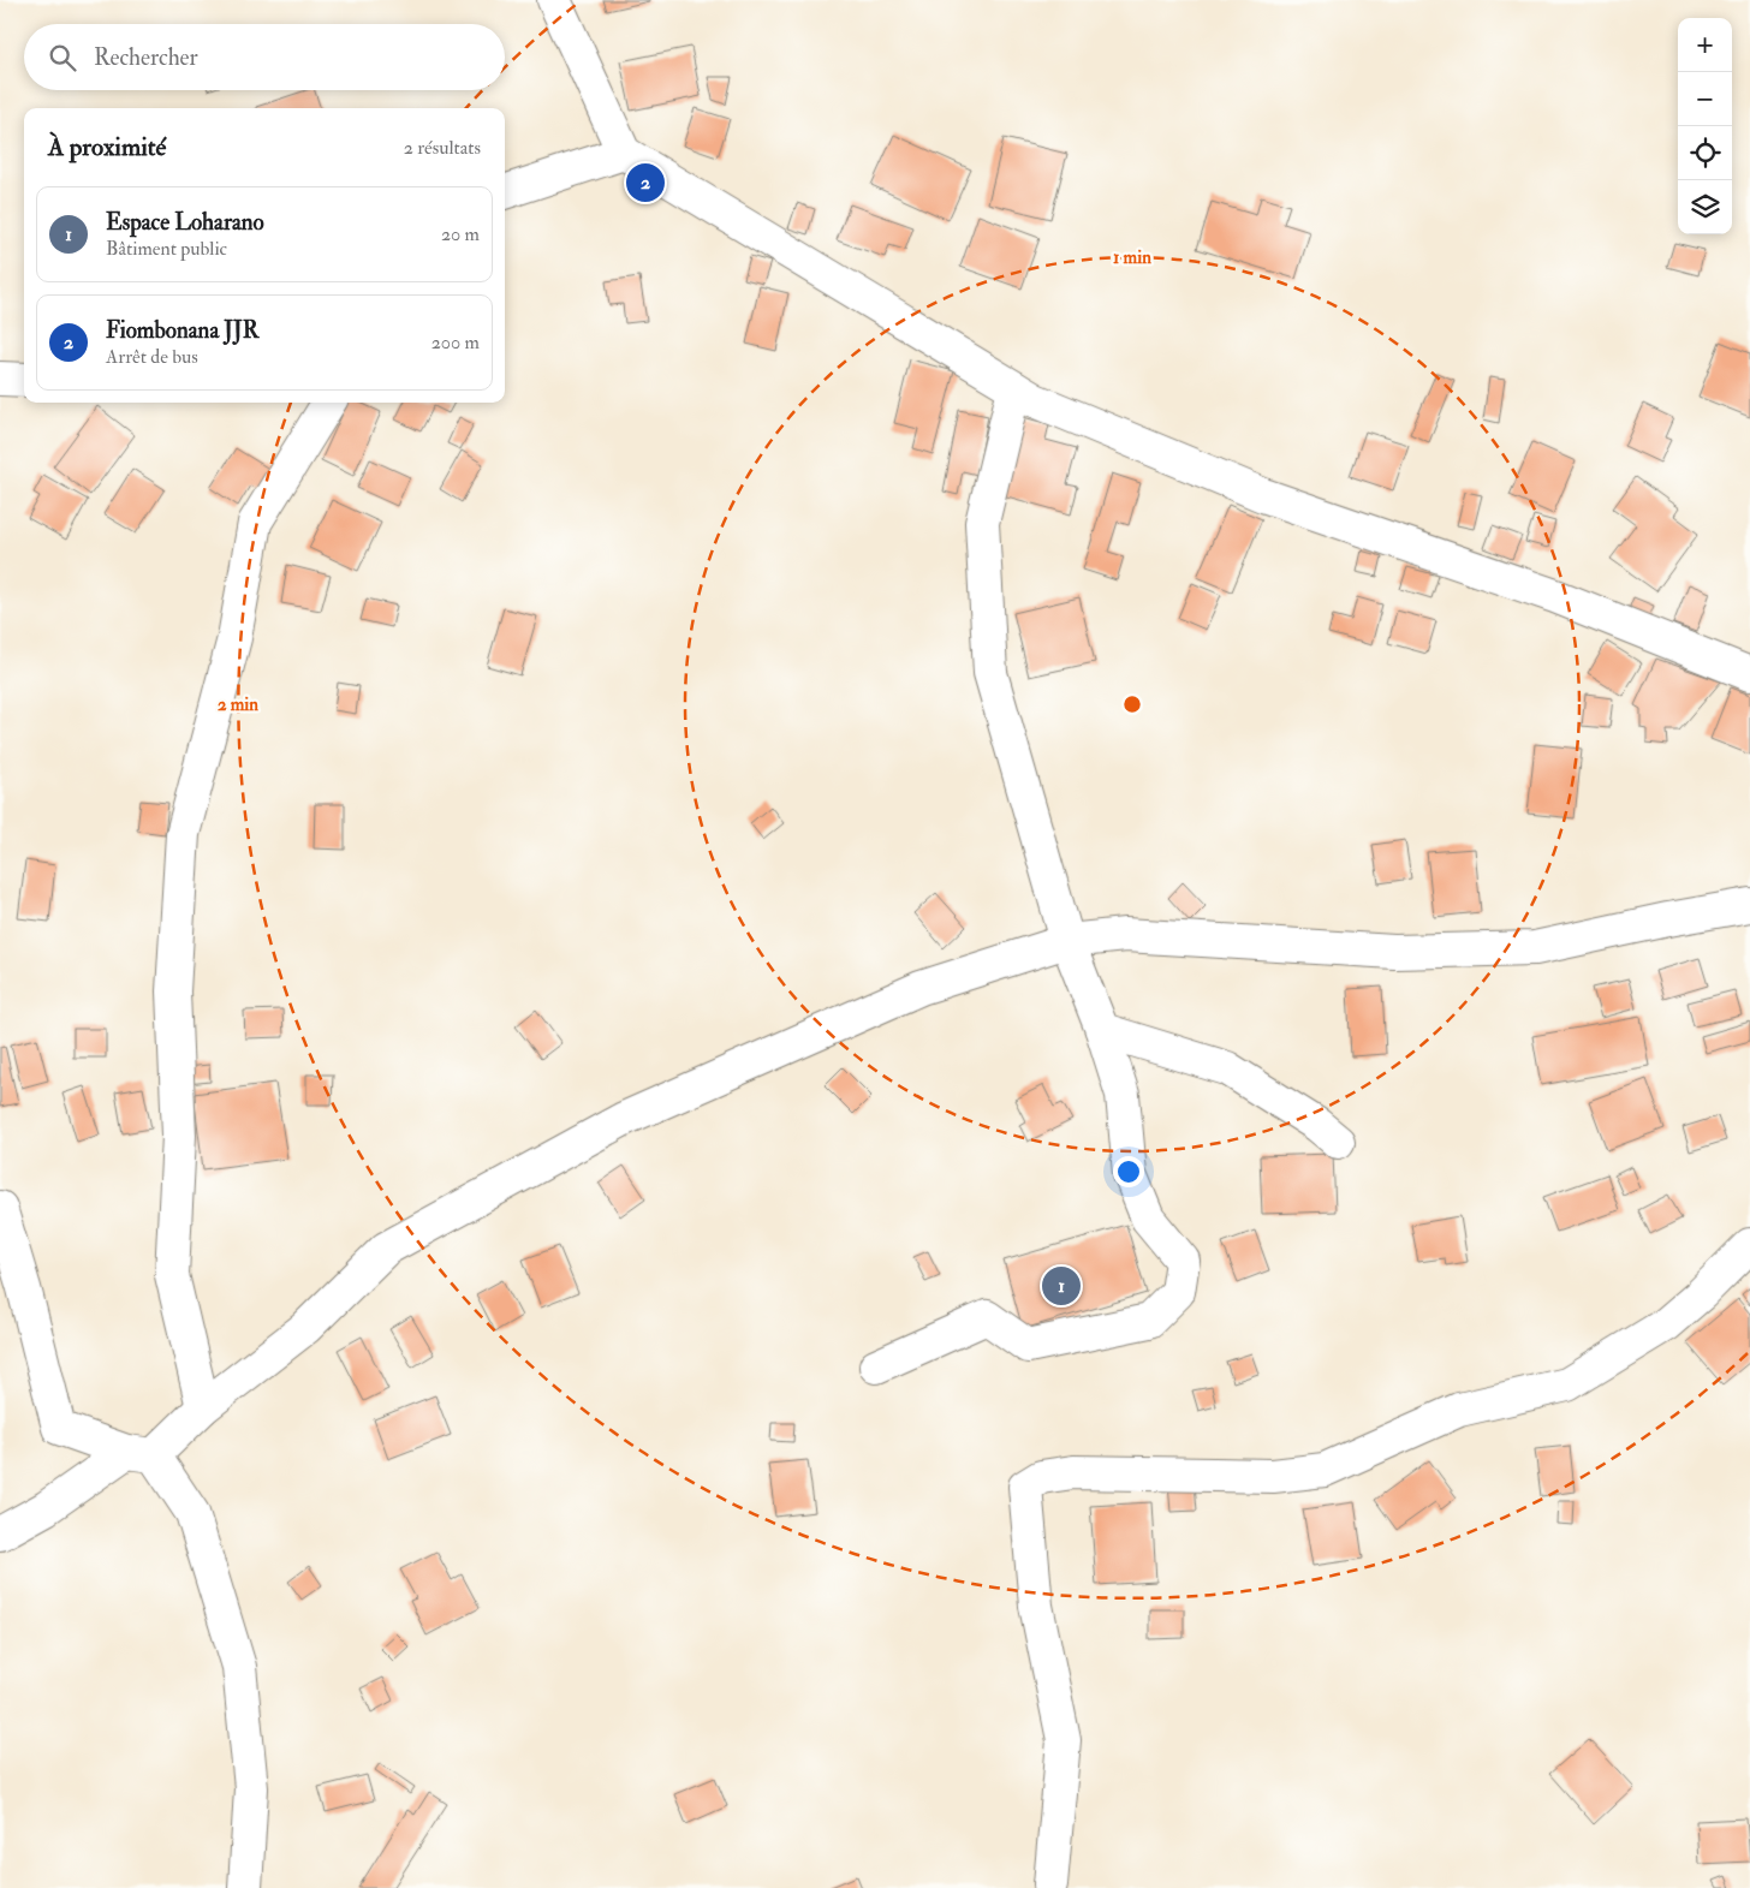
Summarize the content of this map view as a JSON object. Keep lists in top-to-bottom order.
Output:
{
  "page": {
    "map_buttons": ["+", "−"],
    "search": "Rechercher",
    "heading": ["À proximité", "2 résultats"],
    "pins": ["2", "1"],
    "list": [
      {
        "mark": "1",
        "name": "Espace Loharano",
        "note": "Bâtiment public",
        "value": "20 m"
      },
      {
        "mark": "2",
        "name": "Fiombonana JJR",
        "note": "Arrêt de bus",
        "value": "200 m"
      }
    ]
  },
  "rings": ["1 min", "2 min"]
}
